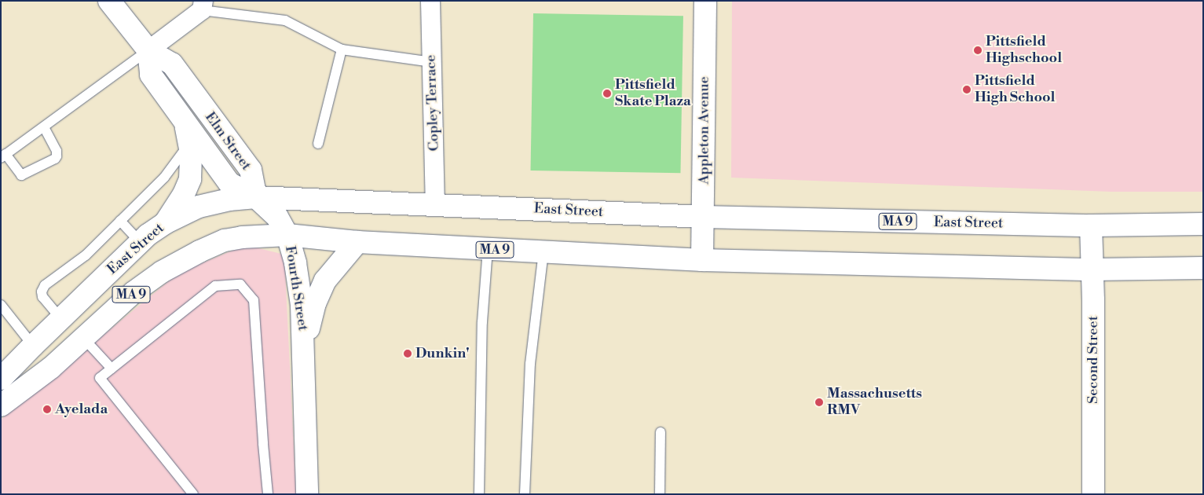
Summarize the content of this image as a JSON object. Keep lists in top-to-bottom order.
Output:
{
  "streets": {
    "main road": [
      "Appleton Avenue",
      "Elm Street",
      "East Street",
      "MA 9",
      "Fourth Street",
      "Second Street"
    ],
    "street": ["Copley Terrace"]
  },
  "crossings": [
    ["Copley Terrace", "East Street"],
    ["Appleton Avenue", "East Street"],
    ["Appleton Avenue", "MA 9"],
    ["Elm Street", "East Street"],
    ["Elm Street", "Fourth Street"],
    ["East Street", "Fourth Street"],
    ["East Street", "Second Street"],
    ["MA 9", "Fourth Street"],
    ["MA 9", "Second Street"]
  ],
  "places": [
    "Pittsfield Highschool",
    "Pittsfield High School",
    "Pittsfield Skate Plaza",
    "Dunkin'",
    "Massachusetts RMV",
    "Ayelada"
  ]
}
